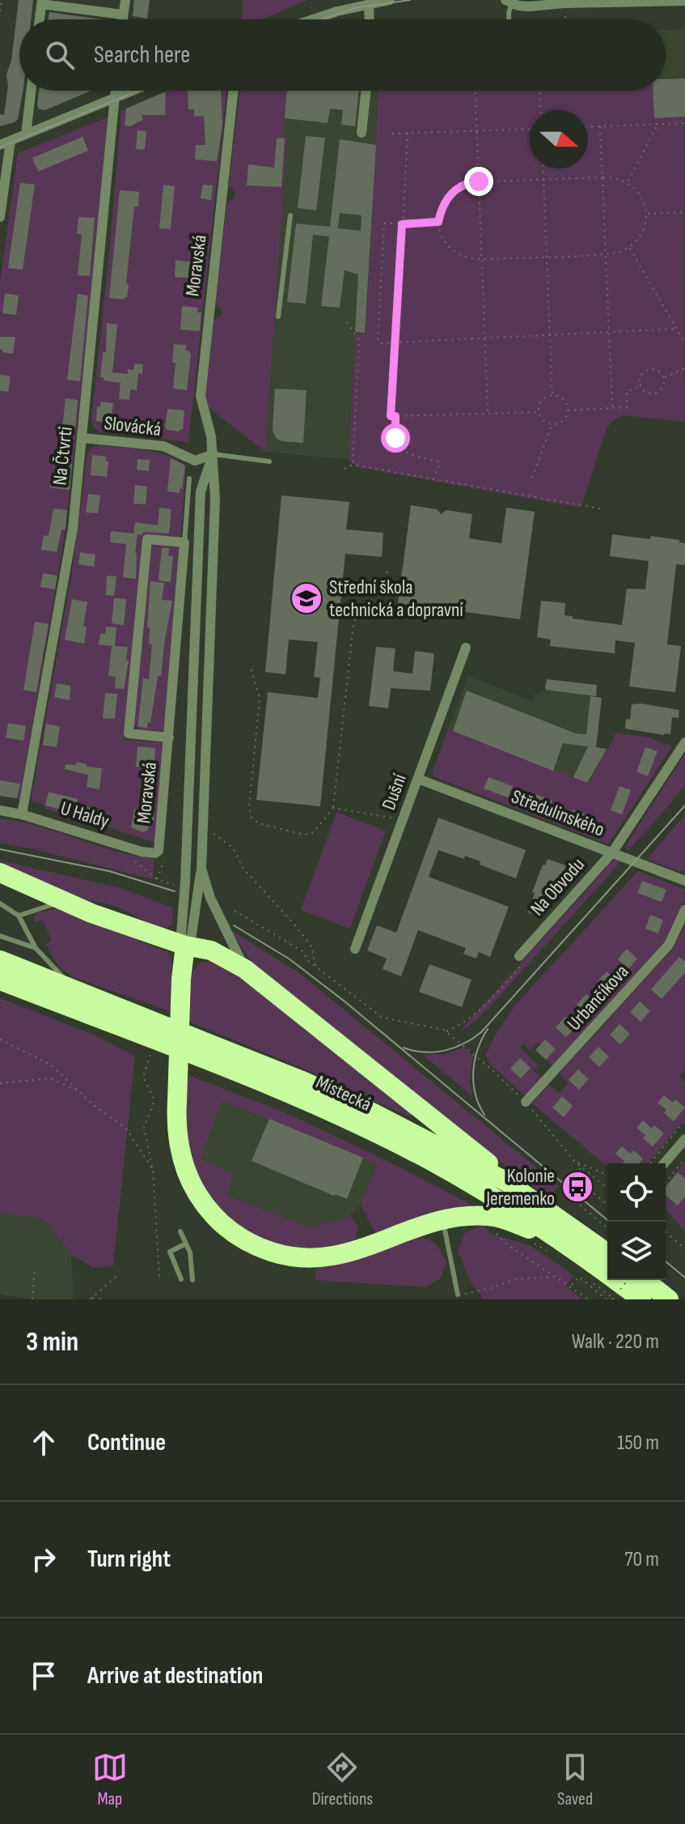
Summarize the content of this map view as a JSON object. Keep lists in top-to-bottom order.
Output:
{
  "streets": {
    "highway": ["Místecká"],
    "street": [
      "Moravská",
      "Slovácká",
      "Na Čtvrti",
      "Dušní",
      "Středulinského",
      "U Haldy",
      "Na Obvodu",
      "Urbančíkova"
    ]
  },
  "crossings": [
    ["Moravská", "Slovácká"],
    ["Moravská", "U Haldy"],
    ["Slovácká", "Na Čtvrti"],
    ["Na Čtvrti", "U Haldy"],
    ["Dušní", "Středulinského"],
    ["Středulinského", "Na Obvodu"]
  ],
  "places": {
    "school or university": ["Střední škola technická a dopravní"],
    "bus stop": ["Kolonie Jeremenko"]
  },
  "north": "right",
  "page": {
    "search": "Search here",
    "heading": ["3 min", "Walk · 220 m"],
    "list": [
      ["Continue", "150 m"],
      ["Turn right", "70 m"],
      "Arrive at destination"
    ],
    "nav": ["Map", "Directions", "Saved"]
  }
}
